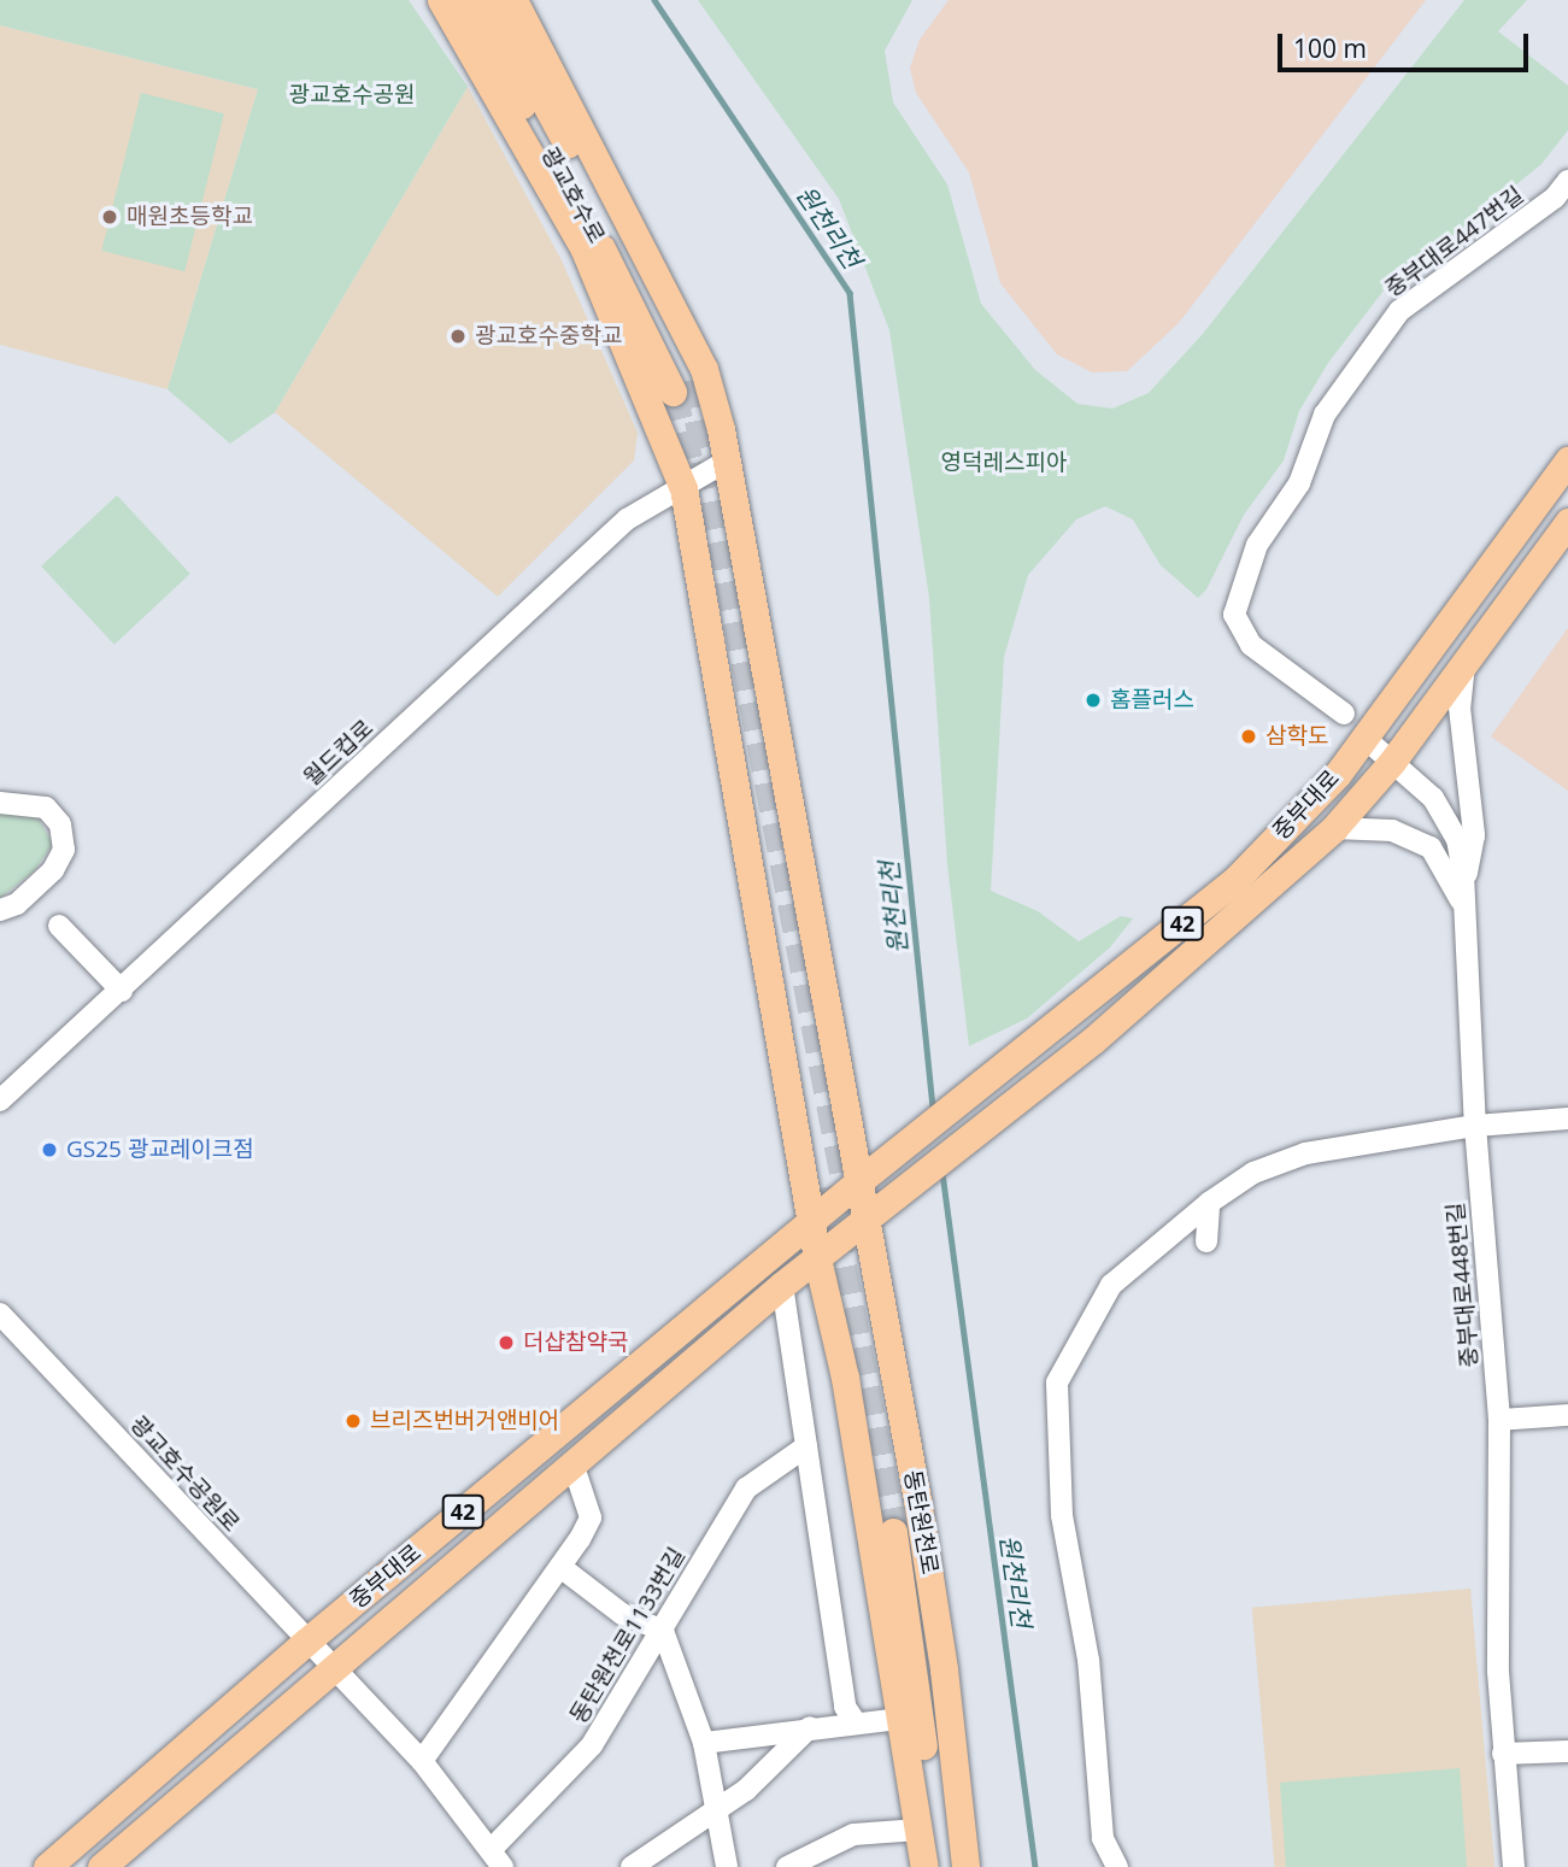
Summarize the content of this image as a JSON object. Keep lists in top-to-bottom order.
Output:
{
  "streets": {
    "main road": [
      "광교호수로",
      "중부대로",
      "42",
      "동탄원천로"
    ],
    "street": [
      "중부대로447번길",
      "월드컵로",
      "중부대로448번길",
      "광교호수공원로",
      "동탄원천로1133번길"
    ]
  },
  "crossings": [
    ["월드컵로", "동탄원천로"],
    ["중부대로", "중부대로448번길"],
    ["중부대로", "광교호수공원로"],
    ["중부대로", "동탄원천로"],
    ["광교호수공원로", "동탄원천로1133번길"]
  ],
  "water": ["원천리천"],
  "parks": ["광교호수공원", "영덕레스피아"],
  "places": [
    "매원초등학교",
    "광교호수중학교",
    "홈플러스",
    "삼학도",
    "GS25 광교레이크점",
    "더샵참약국",
    "브리즈번버거앤비어"
  ],
  "scale_bar": "100 m"
}
